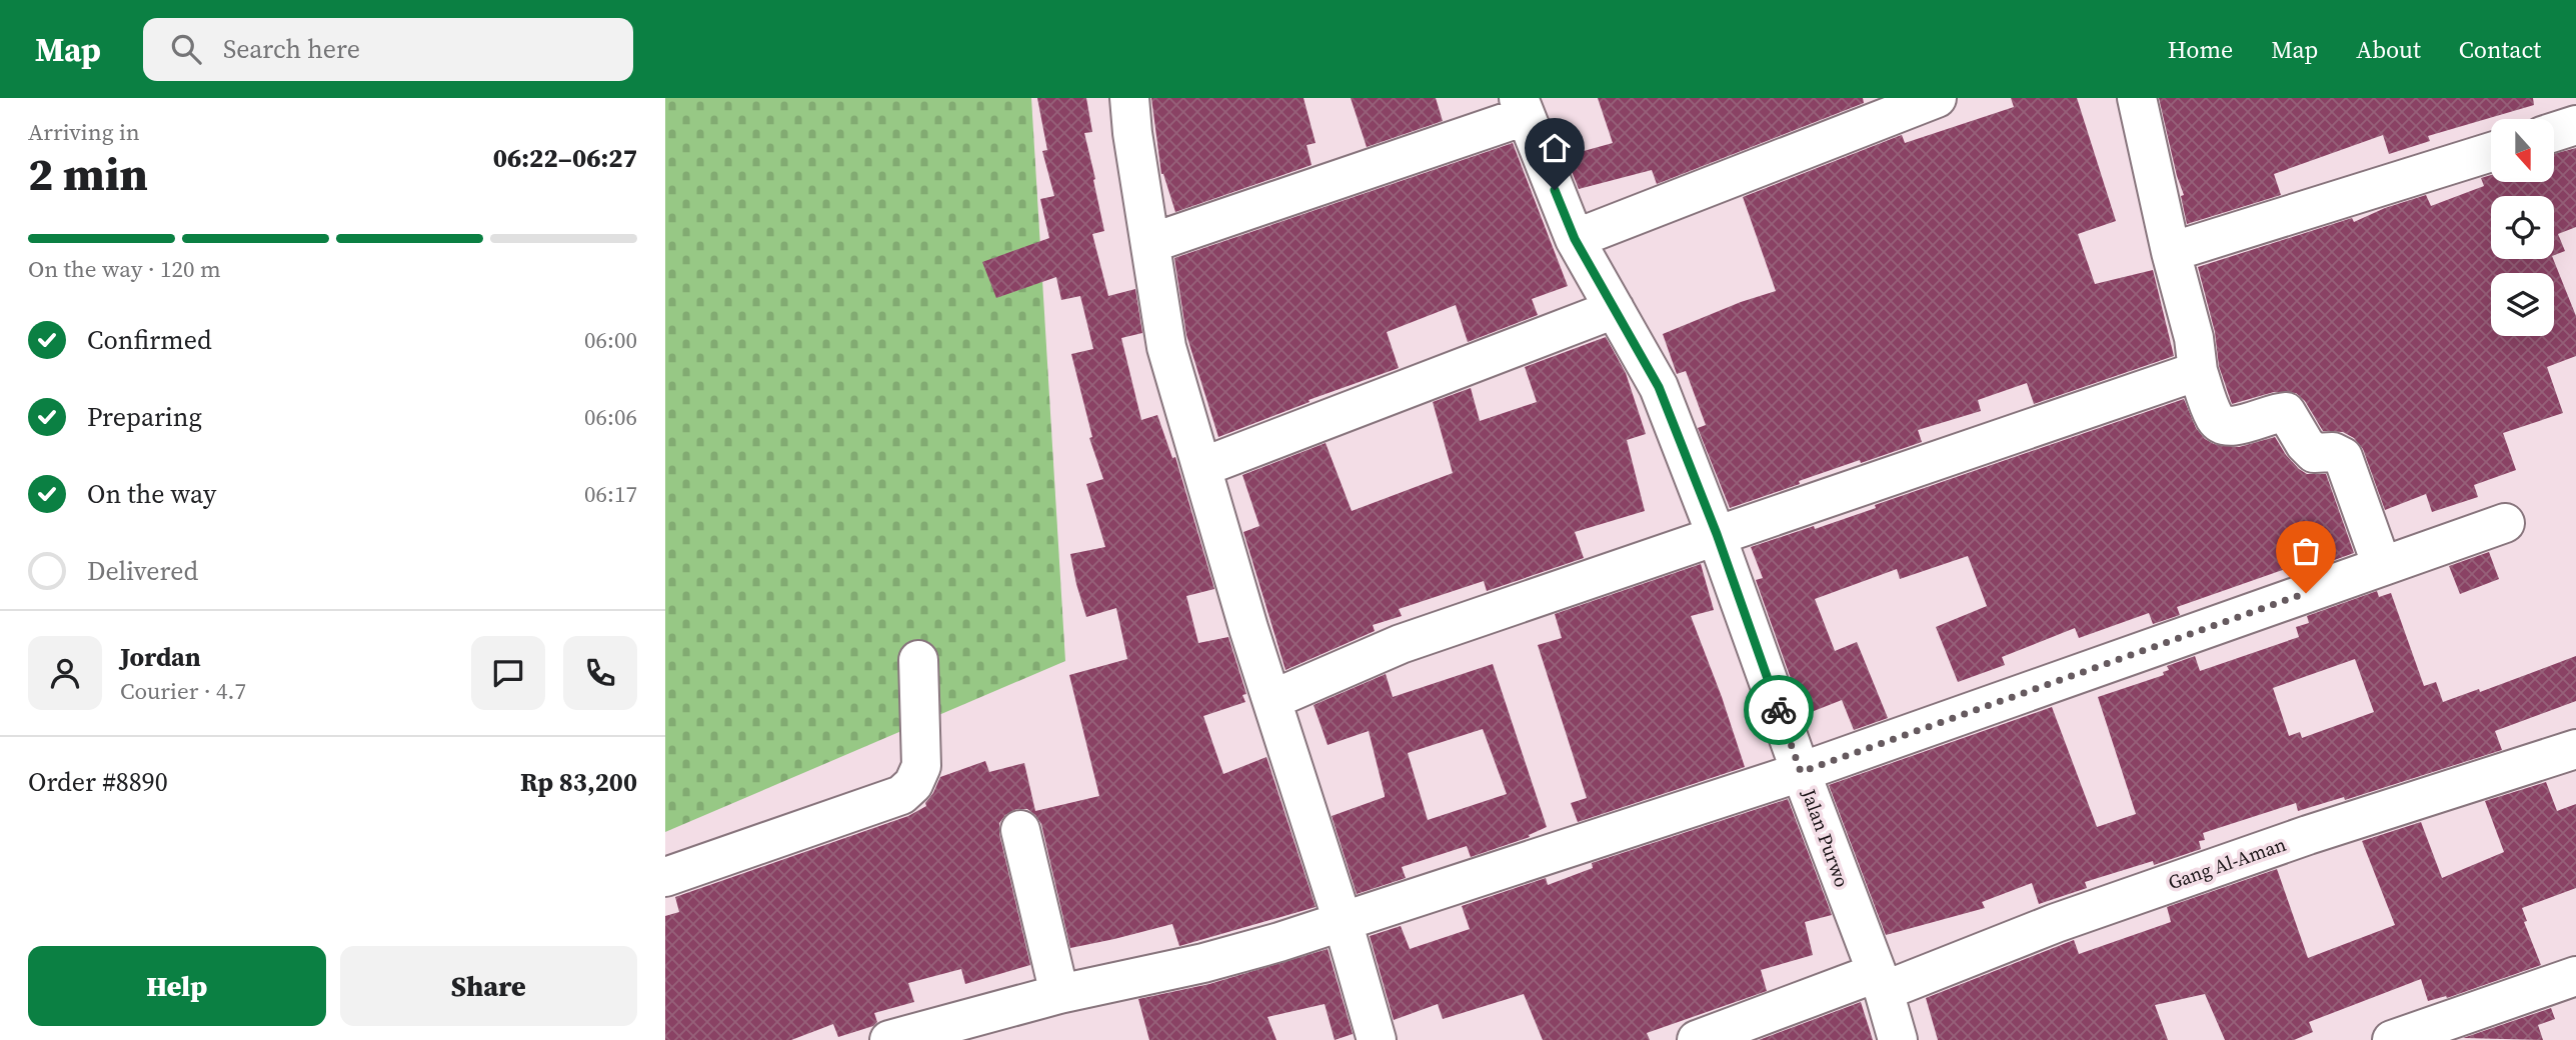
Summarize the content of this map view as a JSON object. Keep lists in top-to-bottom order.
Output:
{
  "streets": {
    "street": ["Jalan Purwo", "Gang Al-Aman"]
  },
  "crossings": [
    ["Jalan Purwo", "Gang Al-Aman"]
  ],
  "north": "bottom",
  "page": {
    "header": "Map",
    "search": "Search here",
    "nav": [
      "Home",
      "Map",
      "About",
      "Contact"
    ],
    "heading": ["2 min", "Arriving in", "06:22–06:27"],
    "panel": [
      "Jordan",
      "Courier · 4.7",
      "Order #8890",
      "Rp 83,200"
    ],
    "bar": "On the way · 120 m",
    "list": [
      ["Confirmed", "06:00"],
      ["Preparing", "06:06"],
      ["On the way", "06:17"],
      "Delivered"
    ],
    "buttons": ["Help", "Share"]
  }
}
